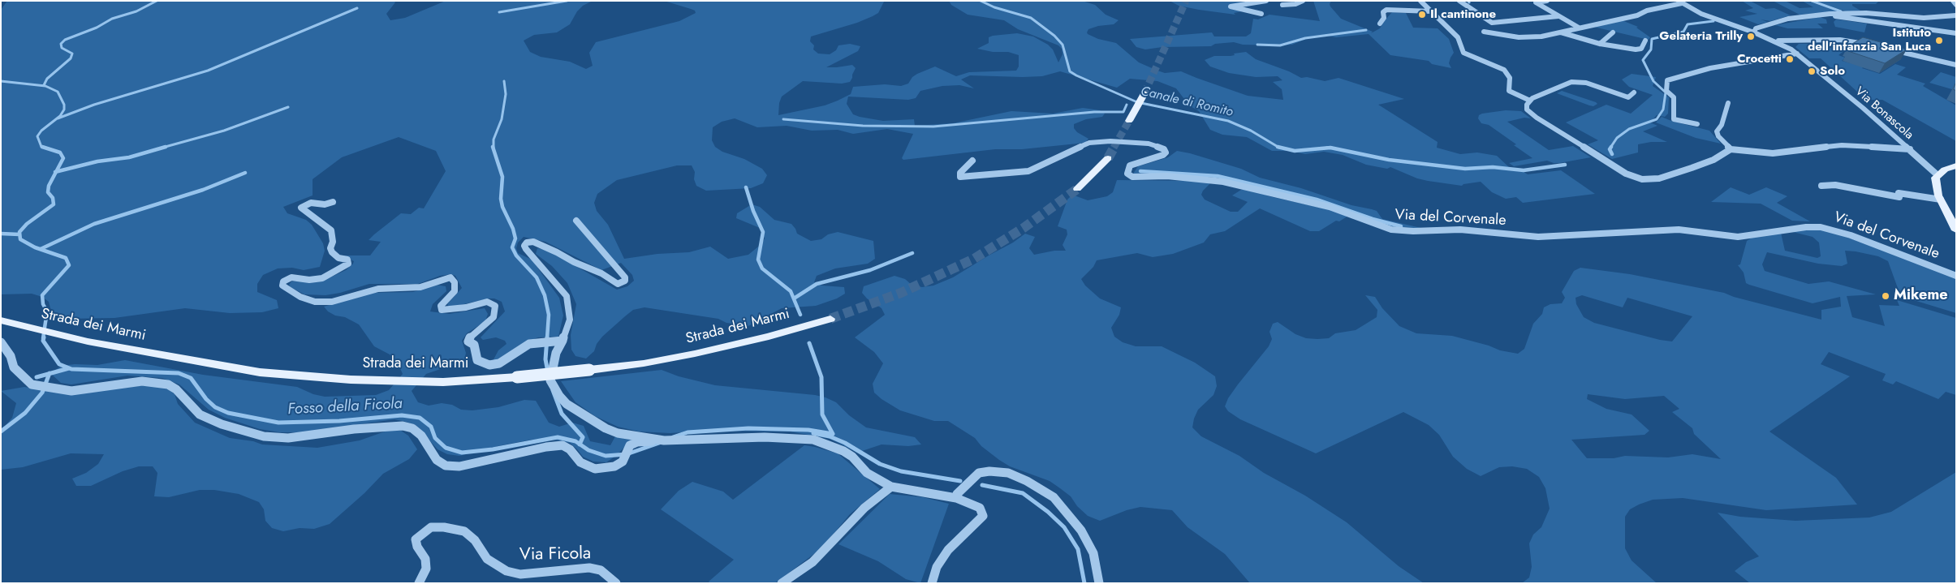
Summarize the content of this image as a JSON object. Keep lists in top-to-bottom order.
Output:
{
  "streets": {
    "main road": ["Strada dei Marmi"],
    "street": ["Via Bonascola", "Via del Corvenale", "Via Ficola"]
  },
  "water": ["Canale di Romito", "Fosso della Ficola"],
  "places": [
    "Il cantinone",
    "Gelateria Trilly",
    "Istituto dell'infanzia San Luca",
    "Crocetti",
    "Solo",
    "Mikeme"
  ]
}
